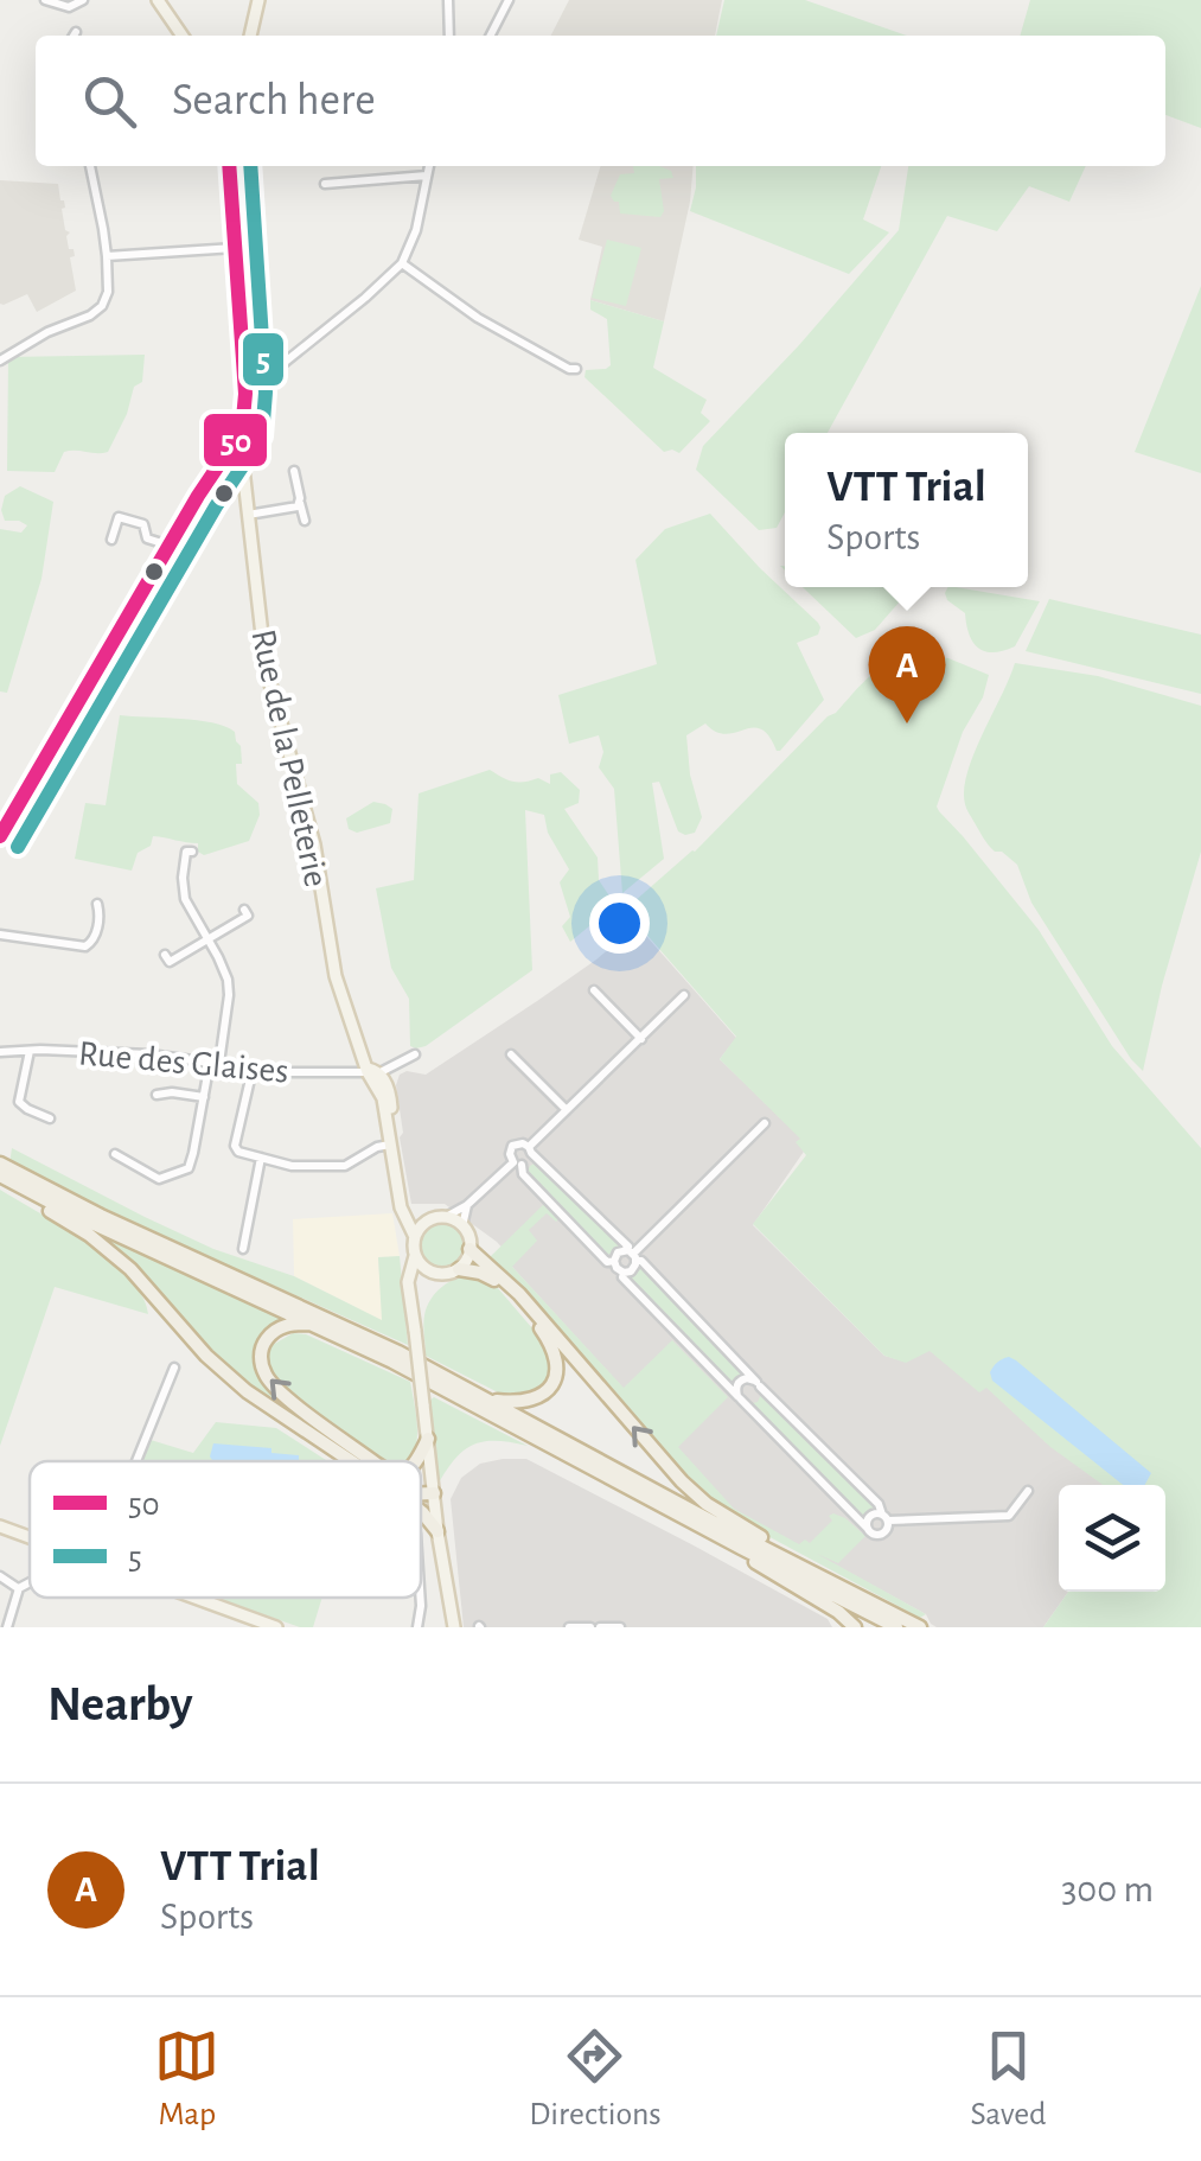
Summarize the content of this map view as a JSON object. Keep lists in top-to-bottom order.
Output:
{
  "streets": {
    "main road": ["Rue de la Pelleterie"],
    "street": ["Rue des Glaises"]
  },
  "crossings": [
    ["Rue de la Pelleterie", "Rue des Glaises"]
  ],
  "lines": ["transit line 50", "transit line 5"],
  "legend": ["50", "5"],
  "page": {
    "search": "Search here",
    "popup": ["VTT Trial", "Sports"],
    "pins": "A",
    "heading": "Nearby",
    "list": [
      {
        "mark": "A",
        "name": "VTT Trial",
        "note": "Sports",
        "value": "300 m"
      }
    ],
    "nav": ["Map", "Directions", "Saved"]
  }
}
